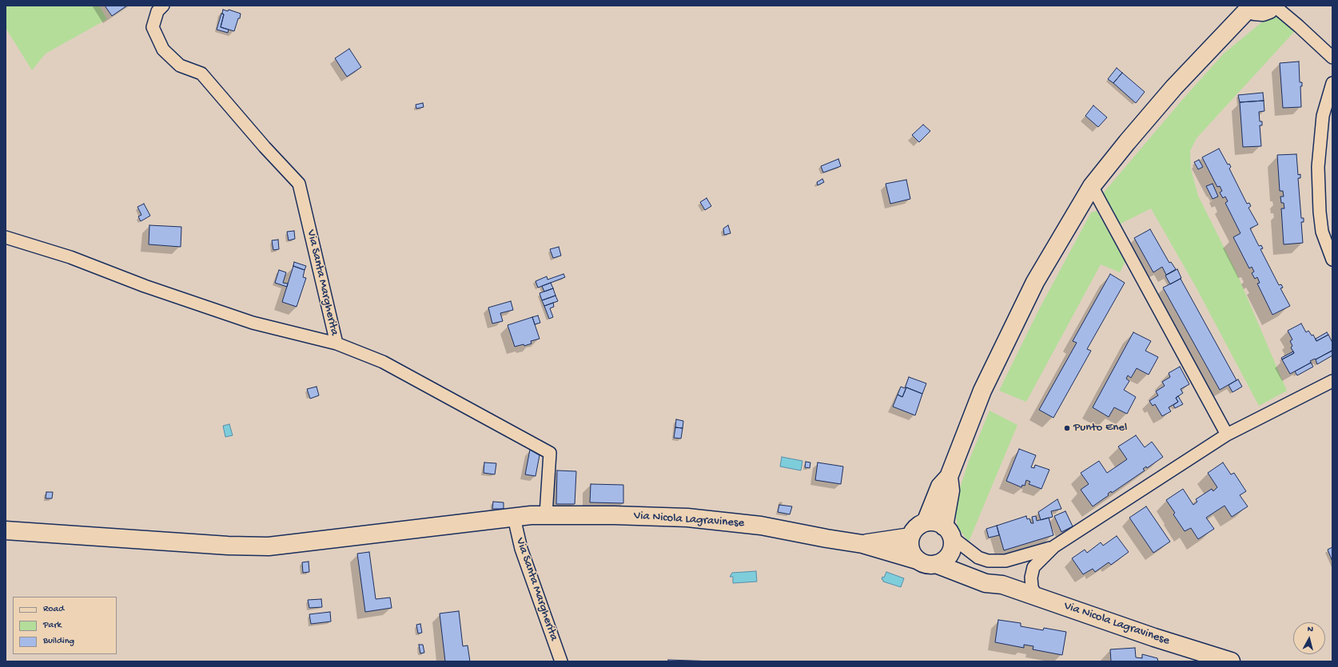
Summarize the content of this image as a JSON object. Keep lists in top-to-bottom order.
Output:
{
  "streets": {
    "street": ["Via Santa Margherita", "Via Nicola Lagravinese"]
  },
  "crossings": [
    ["Via Santa Margherita", "Via Nicola Lagravinese"]
  ],
  "places": ["Punto Enel"],
  "legend": ["Road", "Park", "Building"],
  "north": "top"
}
